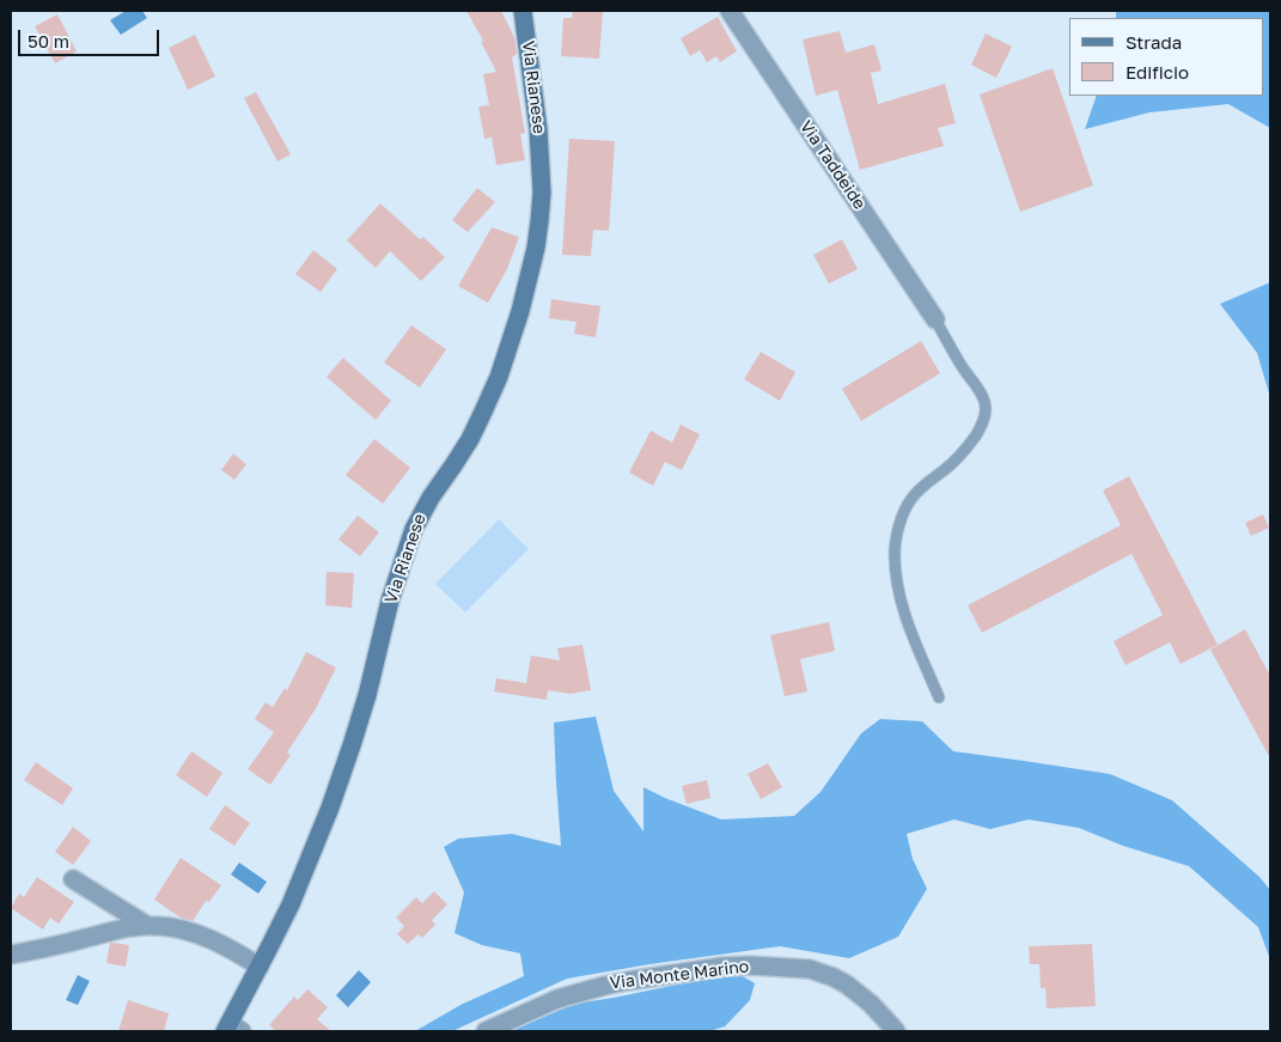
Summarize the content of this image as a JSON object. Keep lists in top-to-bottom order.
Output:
{
  "streets": {
    "main road": ["Via Rianese"],
    "street": ["Via Taddeide", "Via Monte Marino"]
  },
  "legend": ["Strada", "Edificio"],
  "scale_bar": "50 m"
}
